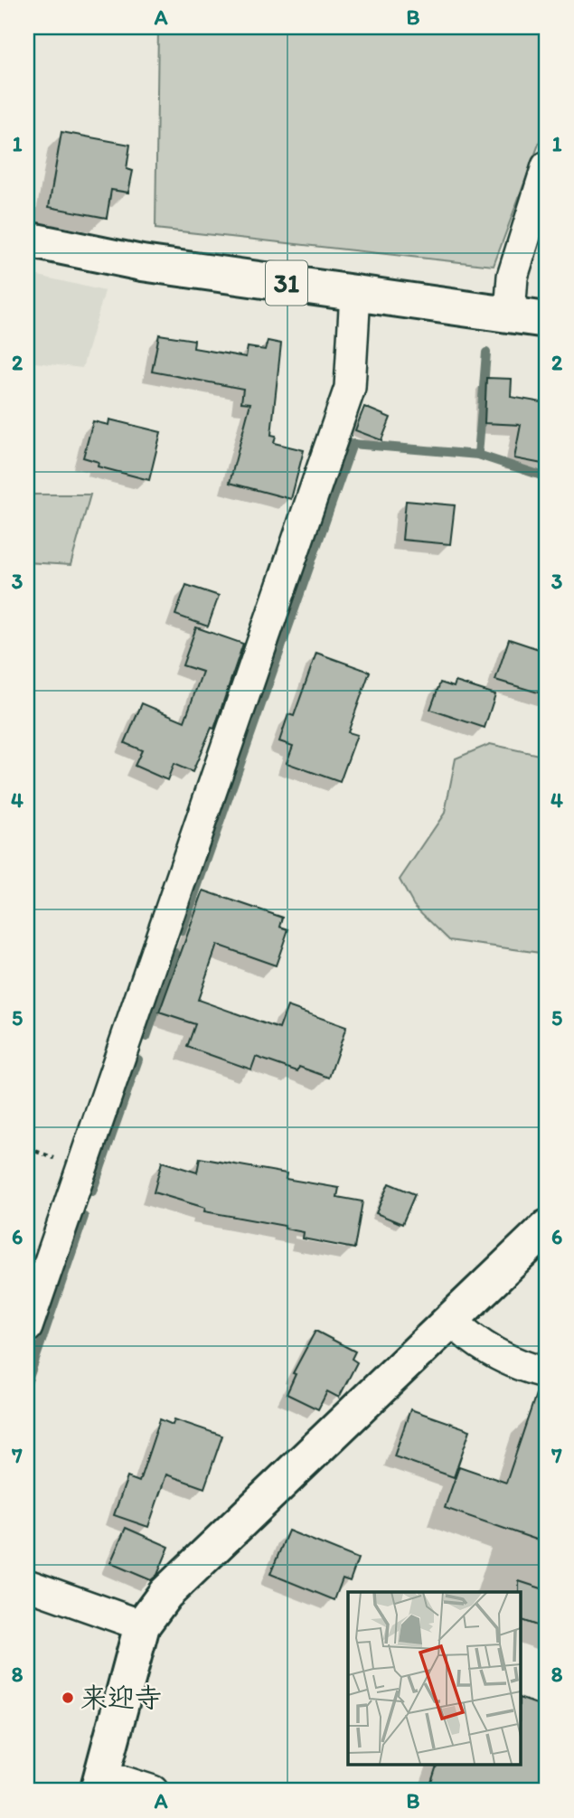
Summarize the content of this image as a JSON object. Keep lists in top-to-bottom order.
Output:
{
  "streets": {
    "street": ["31"]
  },
  "places": ["来迎寺"],
  "grid": {
    "columns": ["A", "B"],
    "rows": [
      "1",
      "2",
      "3",
      "4",
      "5",
      "6",
      "7",
      "8"
    ]
  }
}
